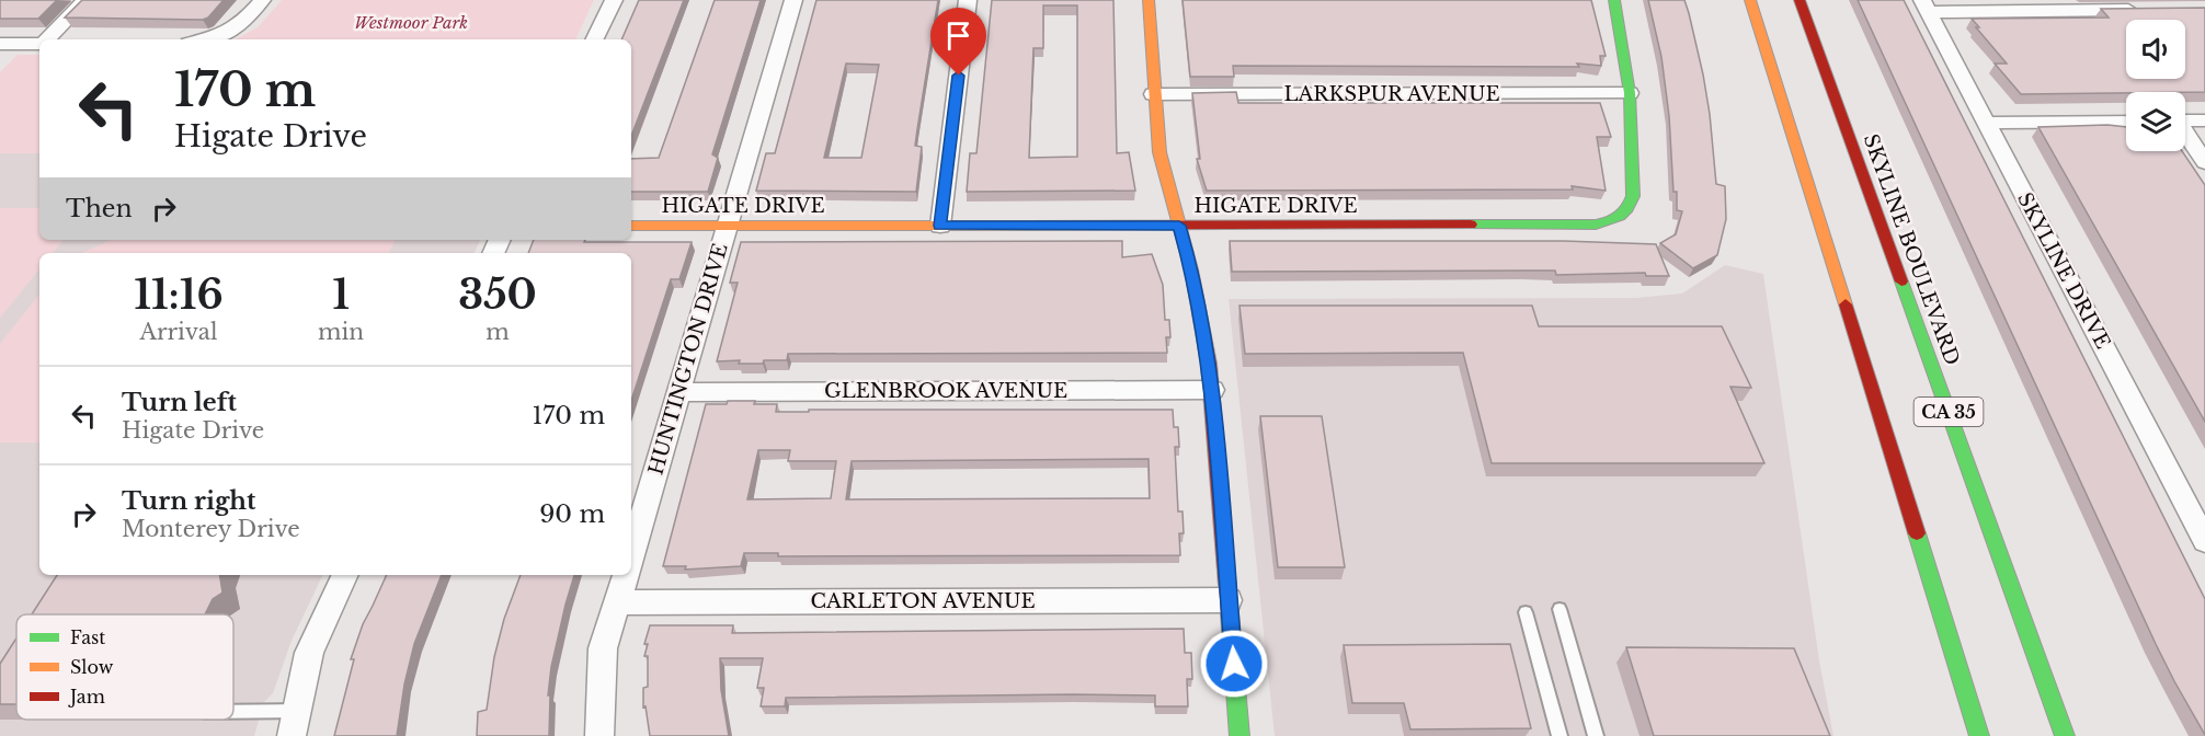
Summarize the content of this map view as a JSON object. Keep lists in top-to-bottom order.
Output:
{
  "streets": {
    "street": [
      "LARKSPUR AVENUE",
      "HIGATE DRIVE",
      "SKYLINE BOULEVARD",
      "SKYLINE DRIVE",
      "HUNTINGTON DRIVE",
      "GLENBROOK AVENUE",
      "CA 35",
      "CARLETON AVENUE"
    ]
  },
  "crossings": [
    ["LARKSPUR AVENUE", "HIGATE DRIVE"],
    ["HIGATE DRIVE", "HUNTINGTON DRIVE"],
    ["HUNTINGTON DRIVE", "GLENBROOK AVENUE"]
  ],
  "parks": ["Westmoor Park"],
  "legend": ["Fast", "Slow", "Jam"],
  "page": {
    "turn": ["170 m", "Higate Drive"],
    "then": "Then",
    "eta": [
      "11:16",
      "Arrival",
      "1",
      "min",
      "350",
      "m"
    ],
    "list": [
      {
        "name": "Turn left",
        "note": "Higate Drive",
        "value": "170 m"
      },
      {
        "name": "Turn right",
        "note": "Monterey Drive",
        "value": "90 m"
      }
    ]
  }
}
